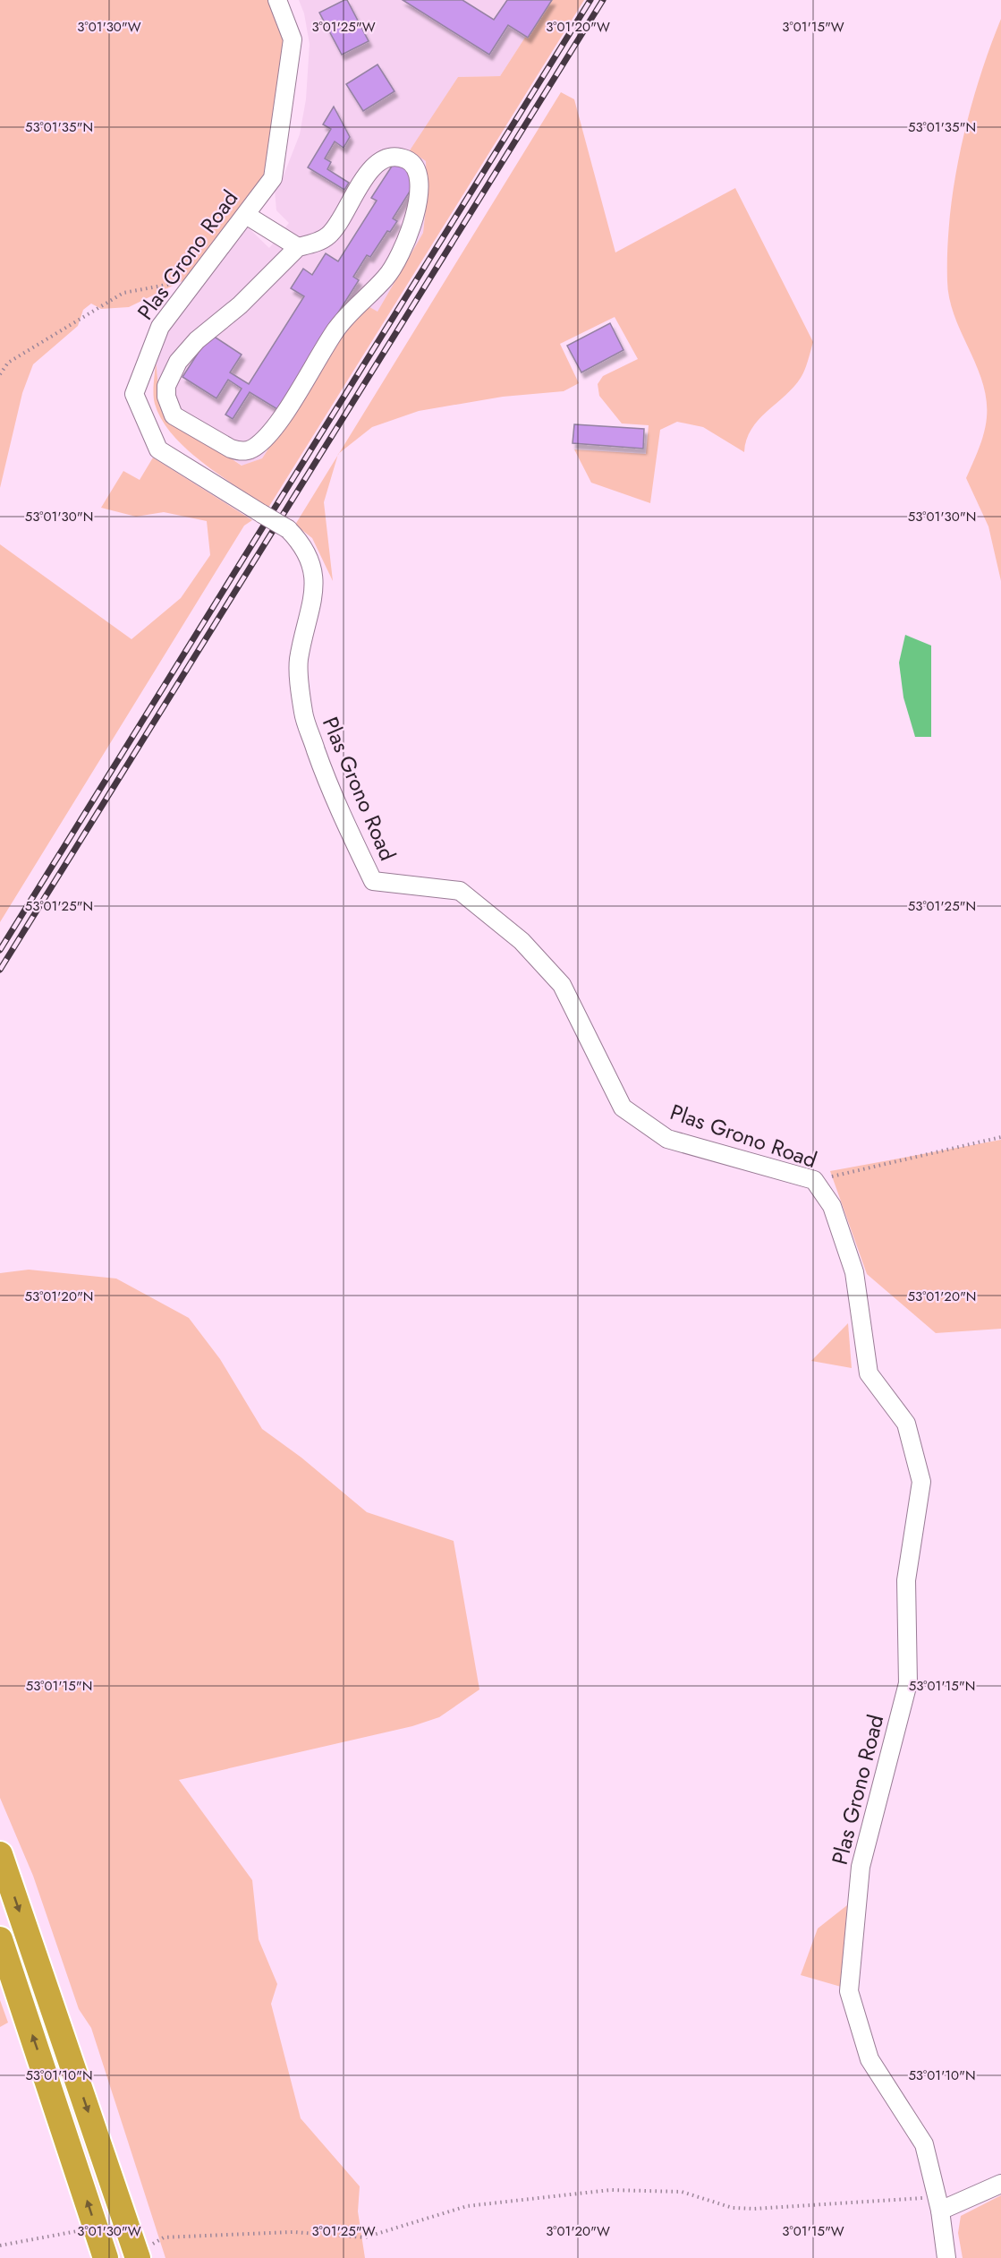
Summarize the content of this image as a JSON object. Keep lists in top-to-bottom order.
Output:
{
  "streets": {
    "street": ["Plas Grono Road"]
  },
  "coordinates": [
    "3°01'30\"W",
    "3°01'25\"W",
    "3°01'20\"W",
    "3°01'15\"W",
    "53°01'35\"N",
    "53°01'30\"N",
    "53°01'25\"N",
    "53°01'20\"N",
    "53°01'15\"N",
    "53°01'10\"N"
  ]
}
